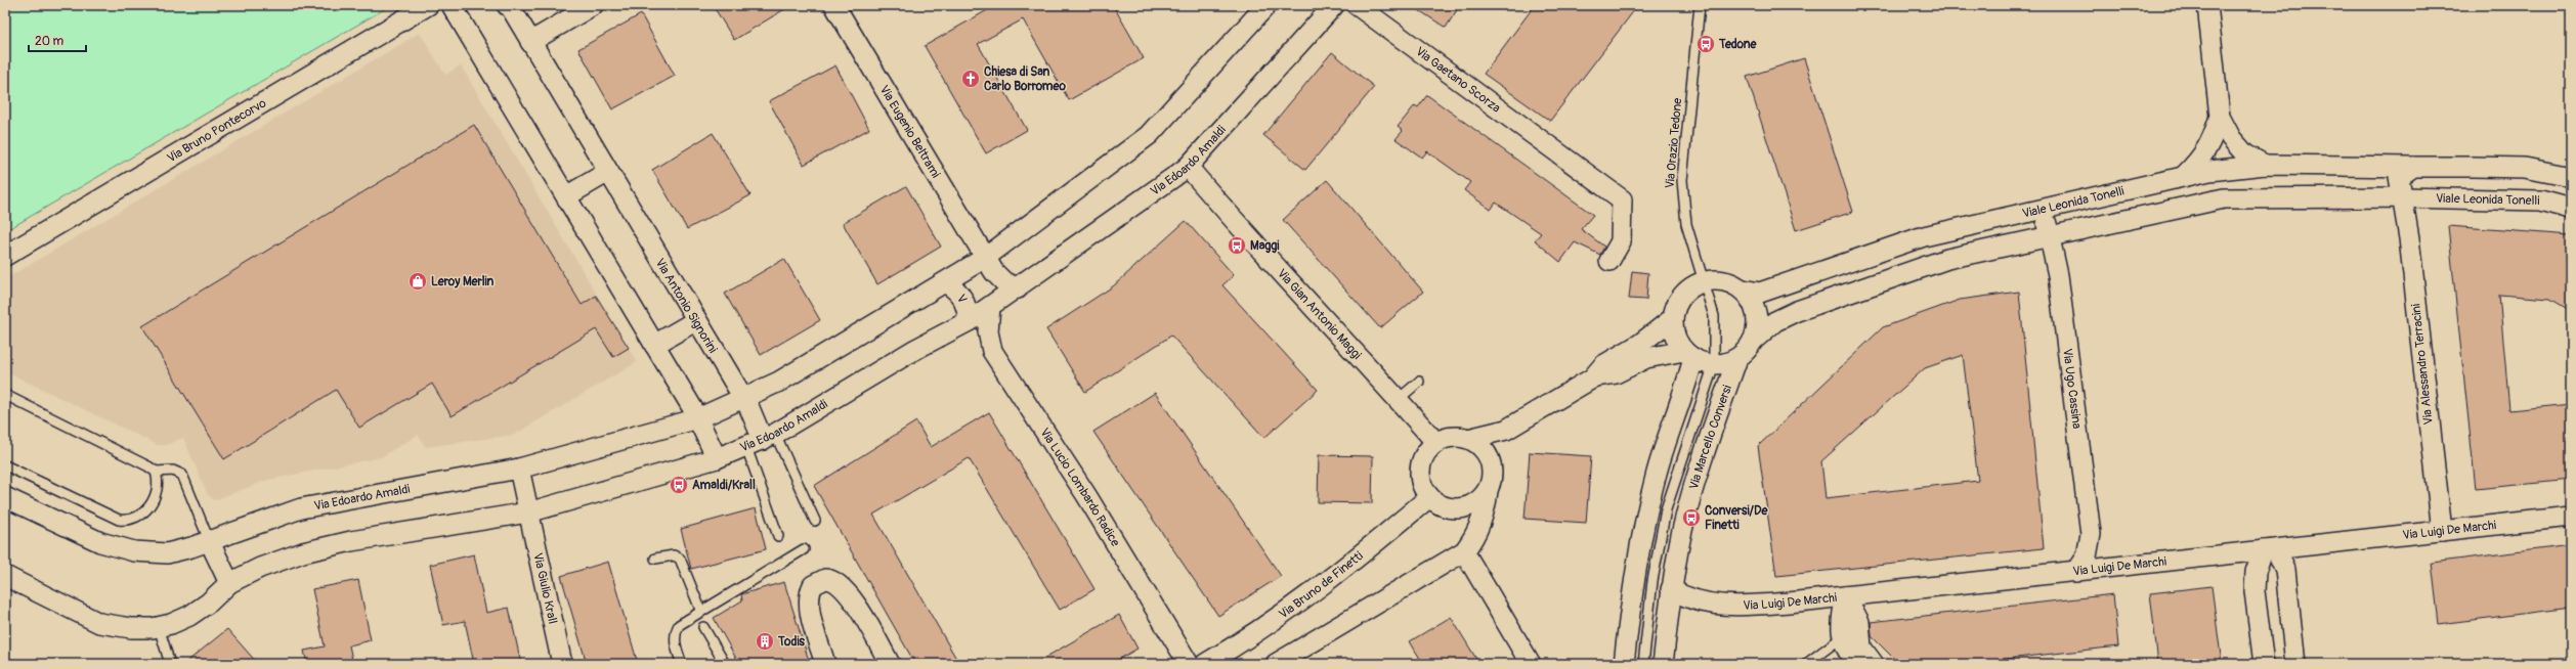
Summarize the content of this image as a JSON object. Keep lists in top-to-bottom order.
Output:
{
  "streets": {
    "street": [
      "Via Gaetano Scorza",
      "Via Bruno Pontecorvo",
      "Via Eugenio Beltrami",
      "Via Edoardo Amaldi",
      "Viale Leonida Tonelli",
      "V",
      "Via Antonio Signorini",
      "Via Gian Antonio Maggi",
      "Via Alessandro Terracini",
      "Via Ugo Cassina",
      "Via Marcello Conversi",
      "Via Lucio Lombardo Radice",
      "Via Luigi De Marchi",
      "Via Bruno de Finetti",
      "Via Giulio Krall"
    ],
    "lane": ["Via Orazio Tedone"]
  },
  "crossings": [
    ["Via Eugenio Beltrami", "Via Edoardo Amaldi"],
    ["Via Orazio Tedone", "Viale Leonida Tonelli"],
    ["Via Orazio Tedone", "Via Marcello Conversi"],
    ["Via Edoardo Amaldi", "V"],
    ["Via Edoardo Amaldi", "Via Antonio Signorini"],
    ["Via Edoardo Amaldi", "Via Gian Antonio Maggi"],
    ["Via Edoardo Amaldi", "Via Lucio Lombardo Radice"],
    ["Via Edoardo Amaldi", "Via Giulio Krall"],
    ["Viale Leonida Tonelli", "Via Alessandro Terracini"],
    ["Viale Leonida Tonelli", "Via Ugo Cassina"],
    ["Viale Leonida Tonelli", "Via Marcello Conversi"],
    ["Via Gian Antonio Maggi", "Via Bruno de Finetti"],
    ["Via Alessandro Terracini", "Via Luigi De Marchi"],
    ["Via Ugo Cassina", "Via Luigi De Marchi"],
    ["Via Marcello Conversi", "Via Luigi De Marchi"]
  ],
  "places": {
    "bus stop": [
      "Tedone",
      "Maggi",
      "Amaldi/Krall",
      "Conversi/De Finetti"
    ],
    "church": ["Chiesa di San Carlo Borromeo"],
    "shop": ["Leroy Merlin"],
    "building": ["Todis"]
  },
  "scale_bar": "20 m"
}
